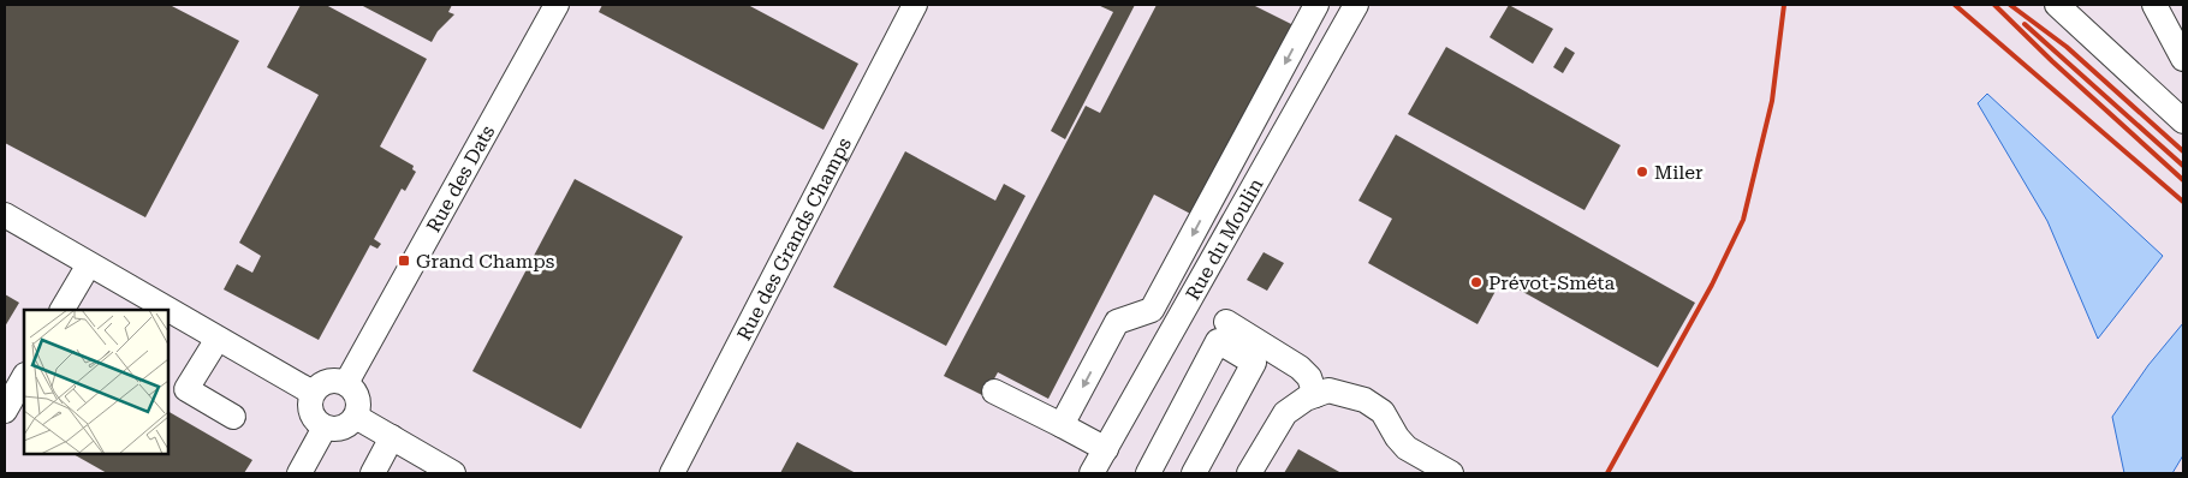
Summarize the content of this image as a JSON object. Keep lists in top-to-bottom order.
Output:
{
  "streets": {
    "street": ["Rue des Dats", "Rue des Grands Champs", "Rue du Moulin"]
  },
  "places": {
    "other": ["Miler", "Prévot-Sméta"],
    "transit": ["Grand Champs"]
  }
}
